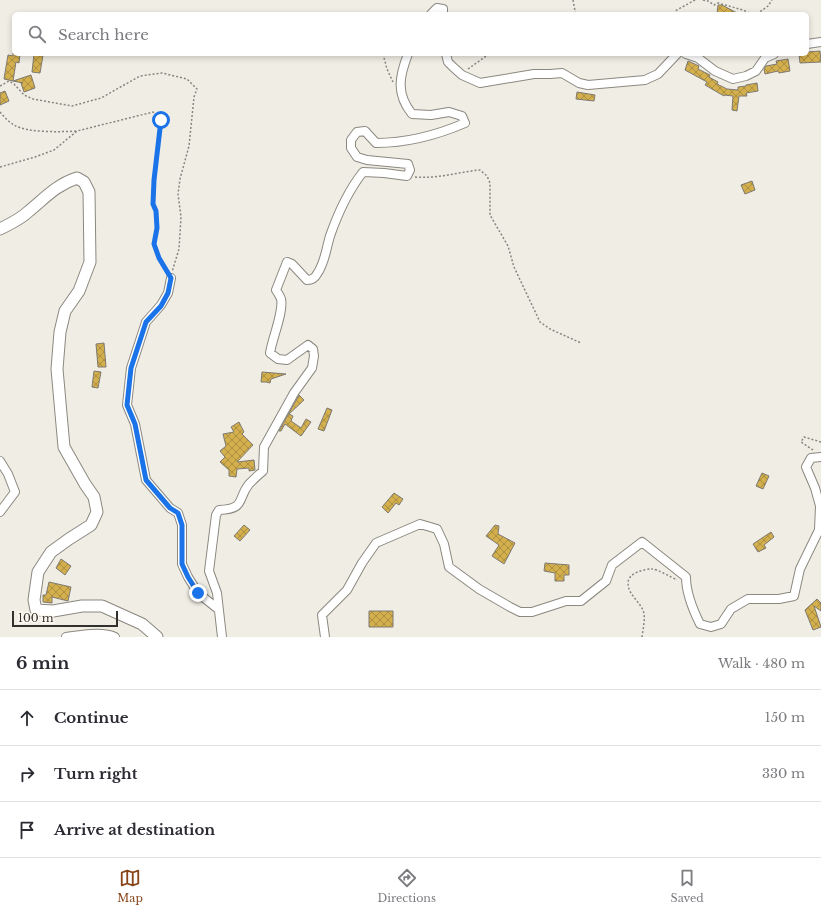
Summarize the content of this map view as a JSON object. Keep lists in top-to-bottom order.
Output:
{
  "scale_bar": "100 m",
  "page": {
    "search": "Search here",
    "scale": "100 m",
    "heading": ["6 min", "Walk · 480 m"],
    "list": [
      ["Continue", "150 m"],
      ["Turn right", "330 m"],
      "Arrive at destination"
    ],
    "nav": ["Map", "Directions", "Saved"]
  }
}
